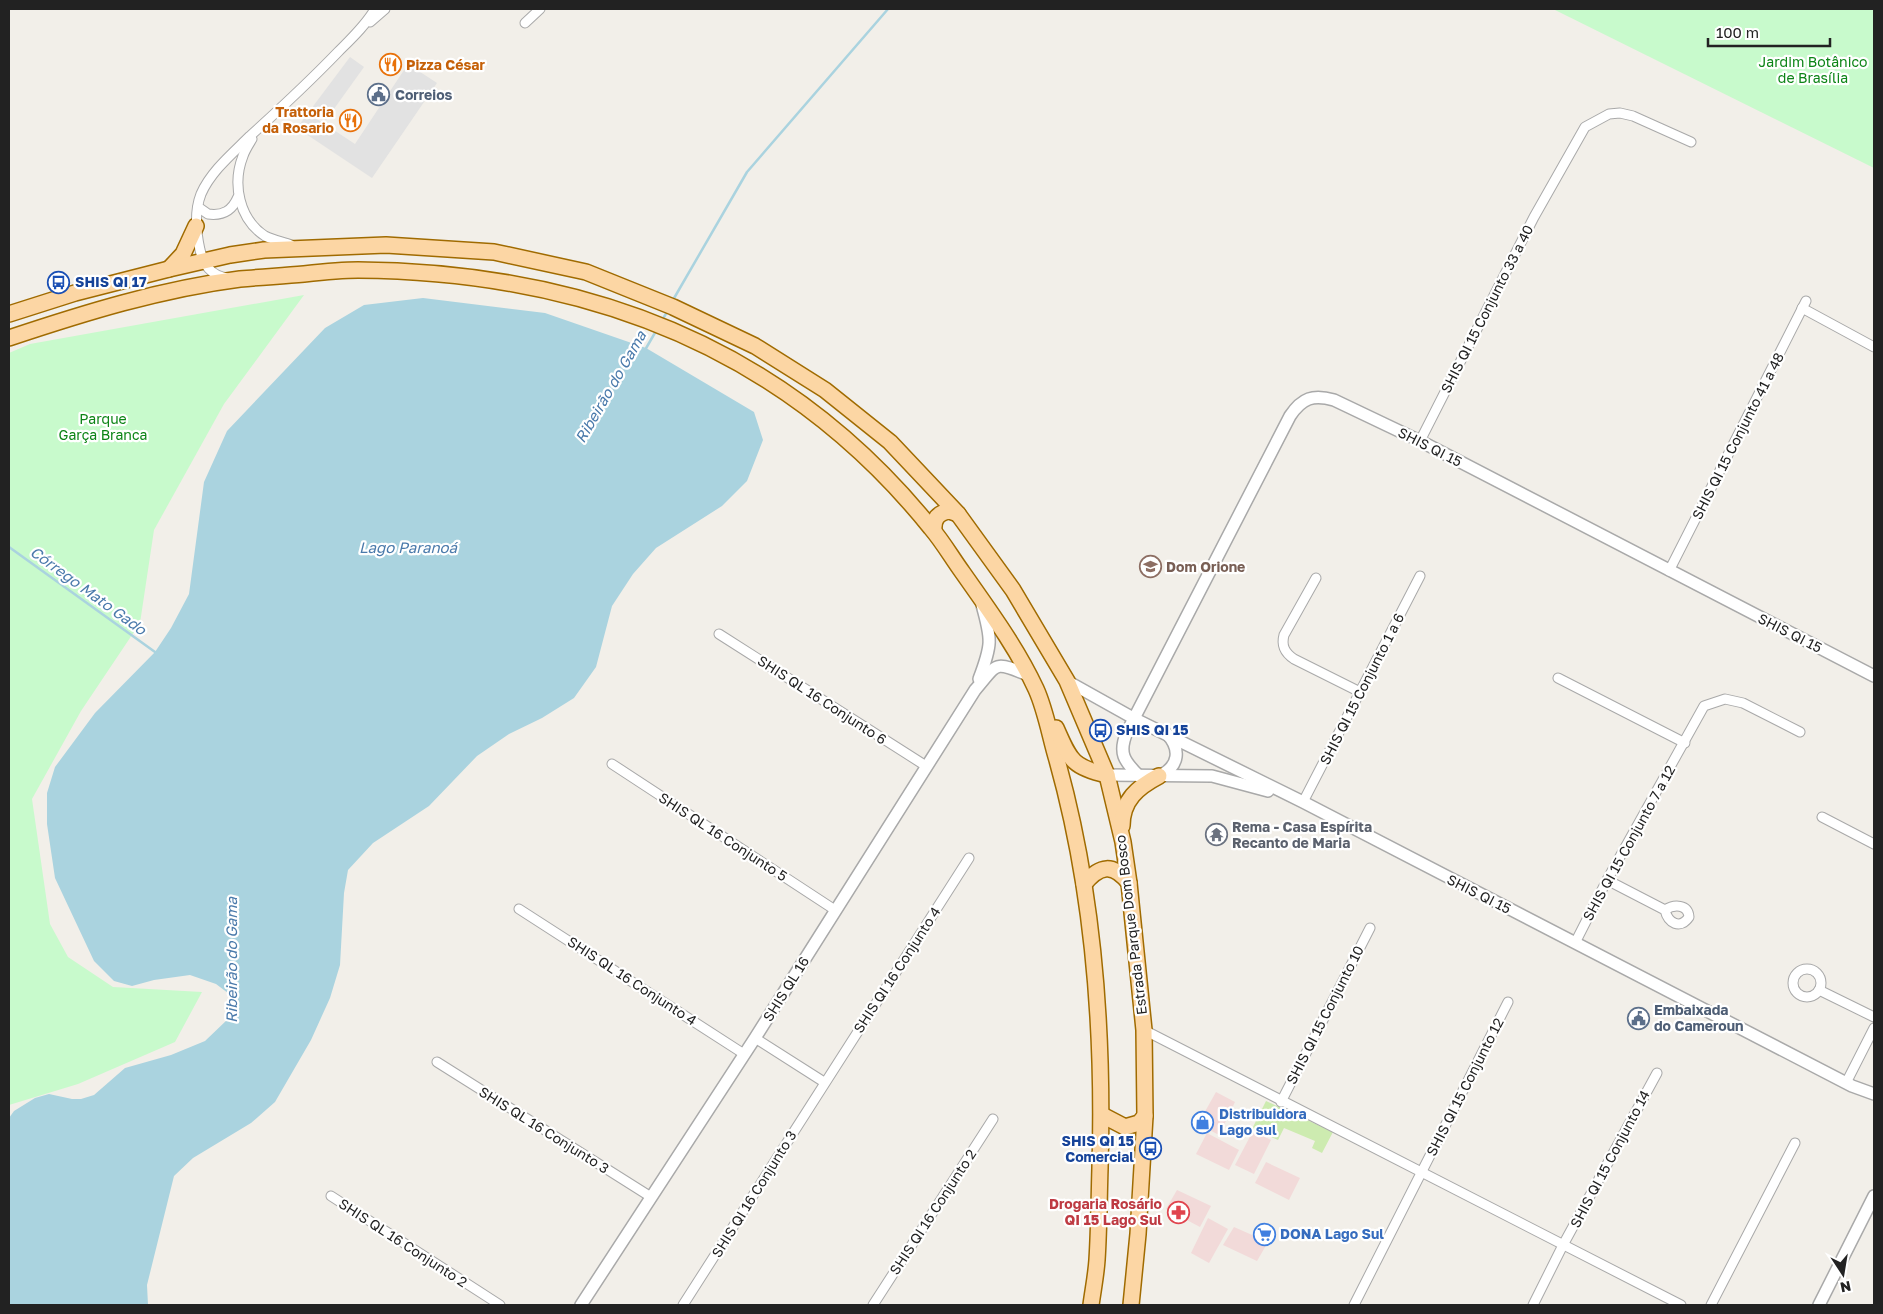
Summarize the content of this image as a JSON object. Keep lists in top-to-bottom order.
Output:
{
  "streets": {
    "main road": ["Estrada Parque Dom Bosco"],
    "street": [
      "SHIS QI 15 Conjunto 33 a 40",
      "SHIS QI 15 Conjunto 41 a 48",
      "SHIS QI 15",
      "SHIS QI 15 Conjunto 1 a 6",
      "SHIS QL 16 Conjunto 6",
      "SHIS QL 16 Conjunto 5",
      "SHIS QI 15 Conjunto 7 a 12",
      "SHIS QI 16 Conjunto 4",
      "SHIS QL 16 Conjunto 4",
      "SHIS QL 16",
      "SHIS QI 15 Conjunto 10",
      "SHIS QI 15 Conjunto 12",
      "SHIS QL 16 Conjunto 3",
      "SHIS QI 15 Conjunto 14",
      "SHIS QI 16 Conjunto 3",
      "SHIS QI 16 Conjunto 2",
      "SHIS QL 16 Conjunto 2"
    ]
  },
  "crossings": [
    ["SHIS QI 15 Conjunto 33 a 40", "SHIS QI 15"],
    ["SHIS QI 15 Conjunto 41 a 48", "SHIS QI 15"],
    ["SHIS QI 15", "SHIS QI 15 Conjunto 1 a 6"],
    ["SHIS QI 15", "SHIS QI 15 Conjunto 7 a 12"],
    ["SHIS QI 15", "Estrada Parque Dom Bosco"],
    ["SHIS QL 16 Conjunto 6", "SHIS QL 16"],
    ["SHIS QL 16 Conjunto 5", "SHIS QL 16"],
    ["SHIS QI 16 Conjunto 4", "SHIS QI 16 Conjunto 3"],
    ["SHIS QL 16 Conjunto 4", "SHIS QL 16"],
    ["SHIS QL 16", "SHIS QL 16 Conjunto 3"]
  ],
  "water": ["Ribeirão do Gama", "Lago Paranoá", "Córrego Mato Gado"],
  "parks": ["Jardim Botânico de Brasília", "Parque Garça Branca"],
  "places": {
    "restaurant": ["Pizza César", "Trattoria da Rosario"],
    "public building": ["Correios", "Embaixada do Cameroun"],
    "bus stop": ["SHIS QI 17", "SHIS QI 15", "SHIS QI 15 Comercial"],
    "school or university": ["Dom Orione"],
    "temple": ["Rema - Casa Espírita Recanto de Maria"],
    "shop": ["Distribuidora Lago sul"],
    "pharmacy": ["Drogaria Rosário QI 15 Lago Sul"],
    "supermarket": ["DONA Lago Sul"]
  },
  "scale_bar": "100 m",
  "north": "bottom"
}
